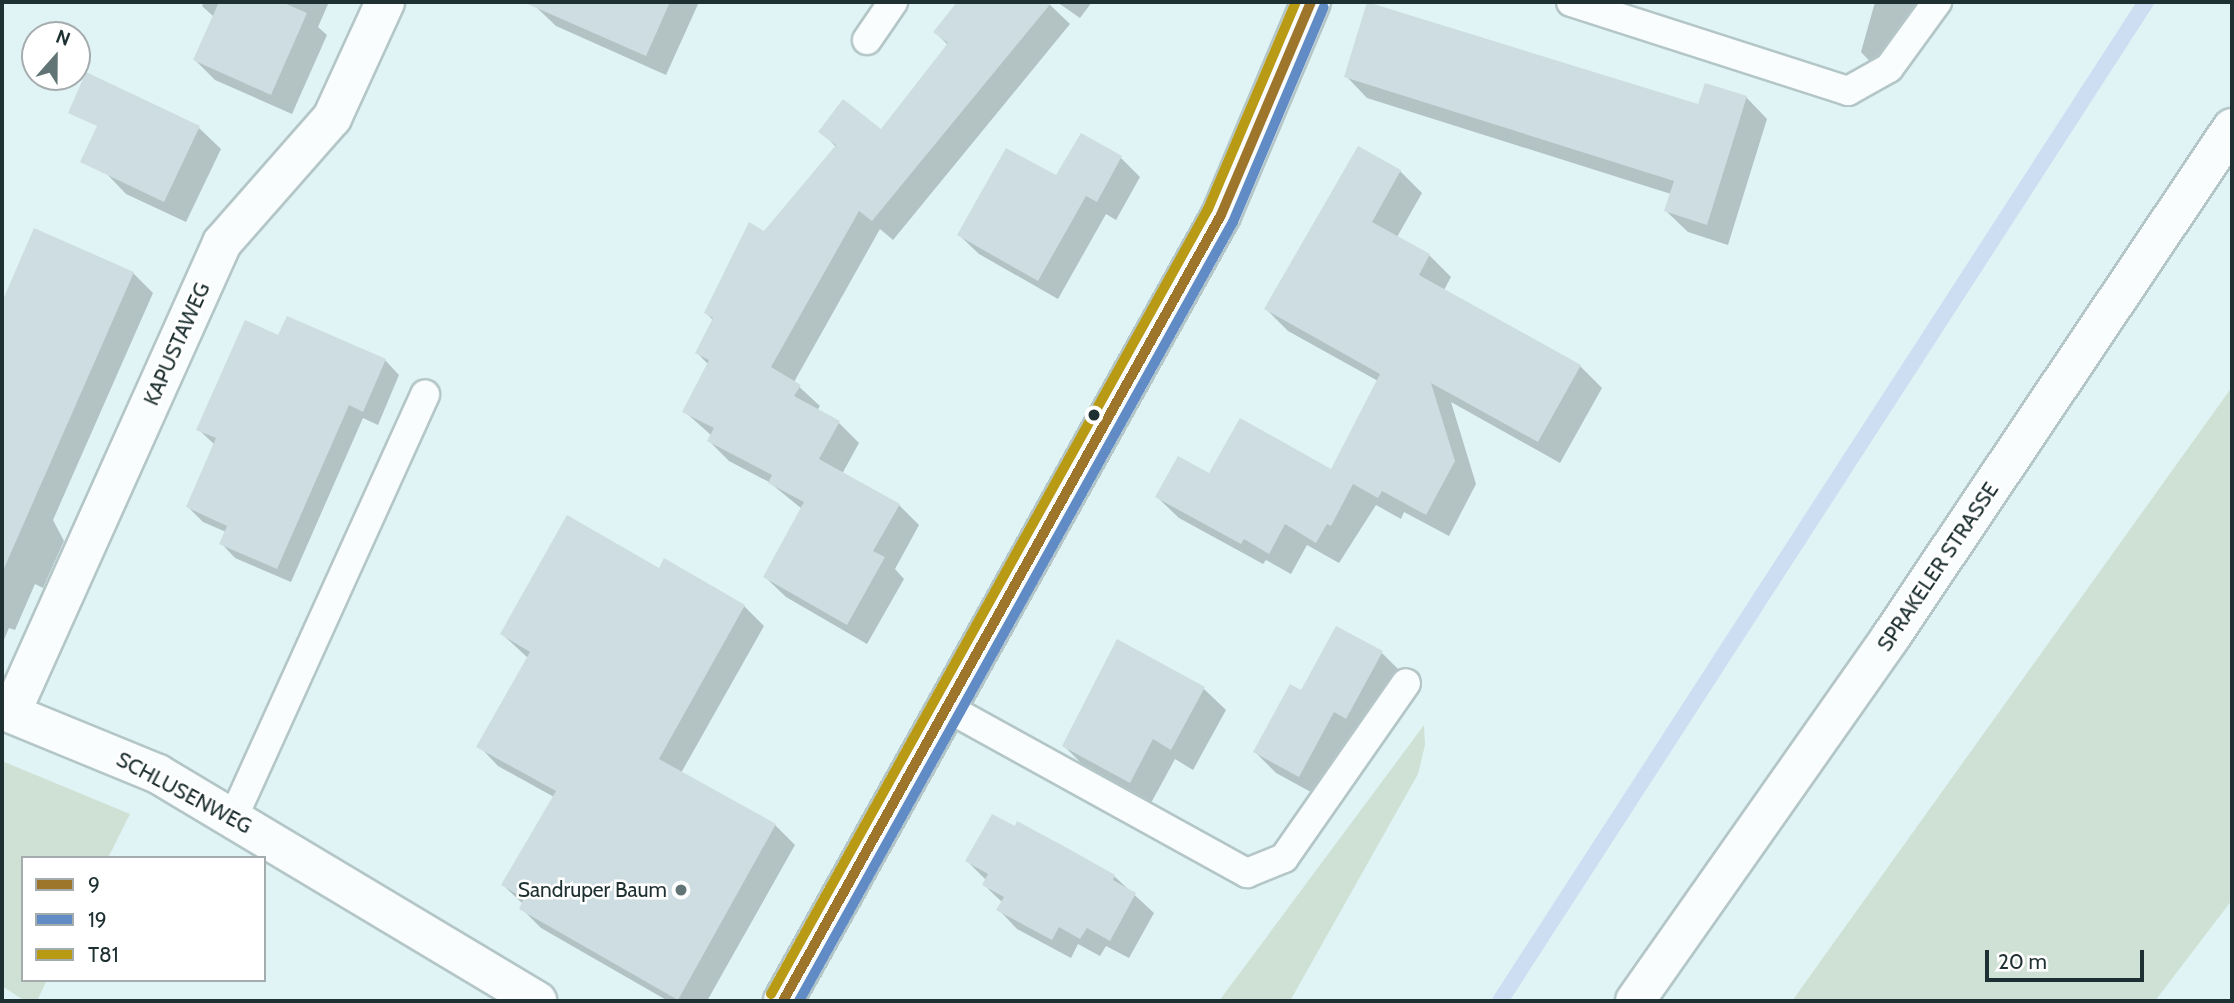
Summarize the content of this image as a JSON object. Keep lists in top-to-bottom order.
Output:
{
  "streets": {
    "street": ["KAPUSTAWEG", "SPRAKELER STRASSE", "SCHLUSENWEG"]
  },
  "crossings": [
    ["KAPUSTAWEG", "SCHLUSENWEG"]
  ],
  "places": ["Sandruper Baum"],
  "lines": ["transit line 9", "transit line T81", "transit line 19"],
  "legend": ["9", "19", "T81"],
  "scale_bar": "20 m",
  "north": "top"
}
